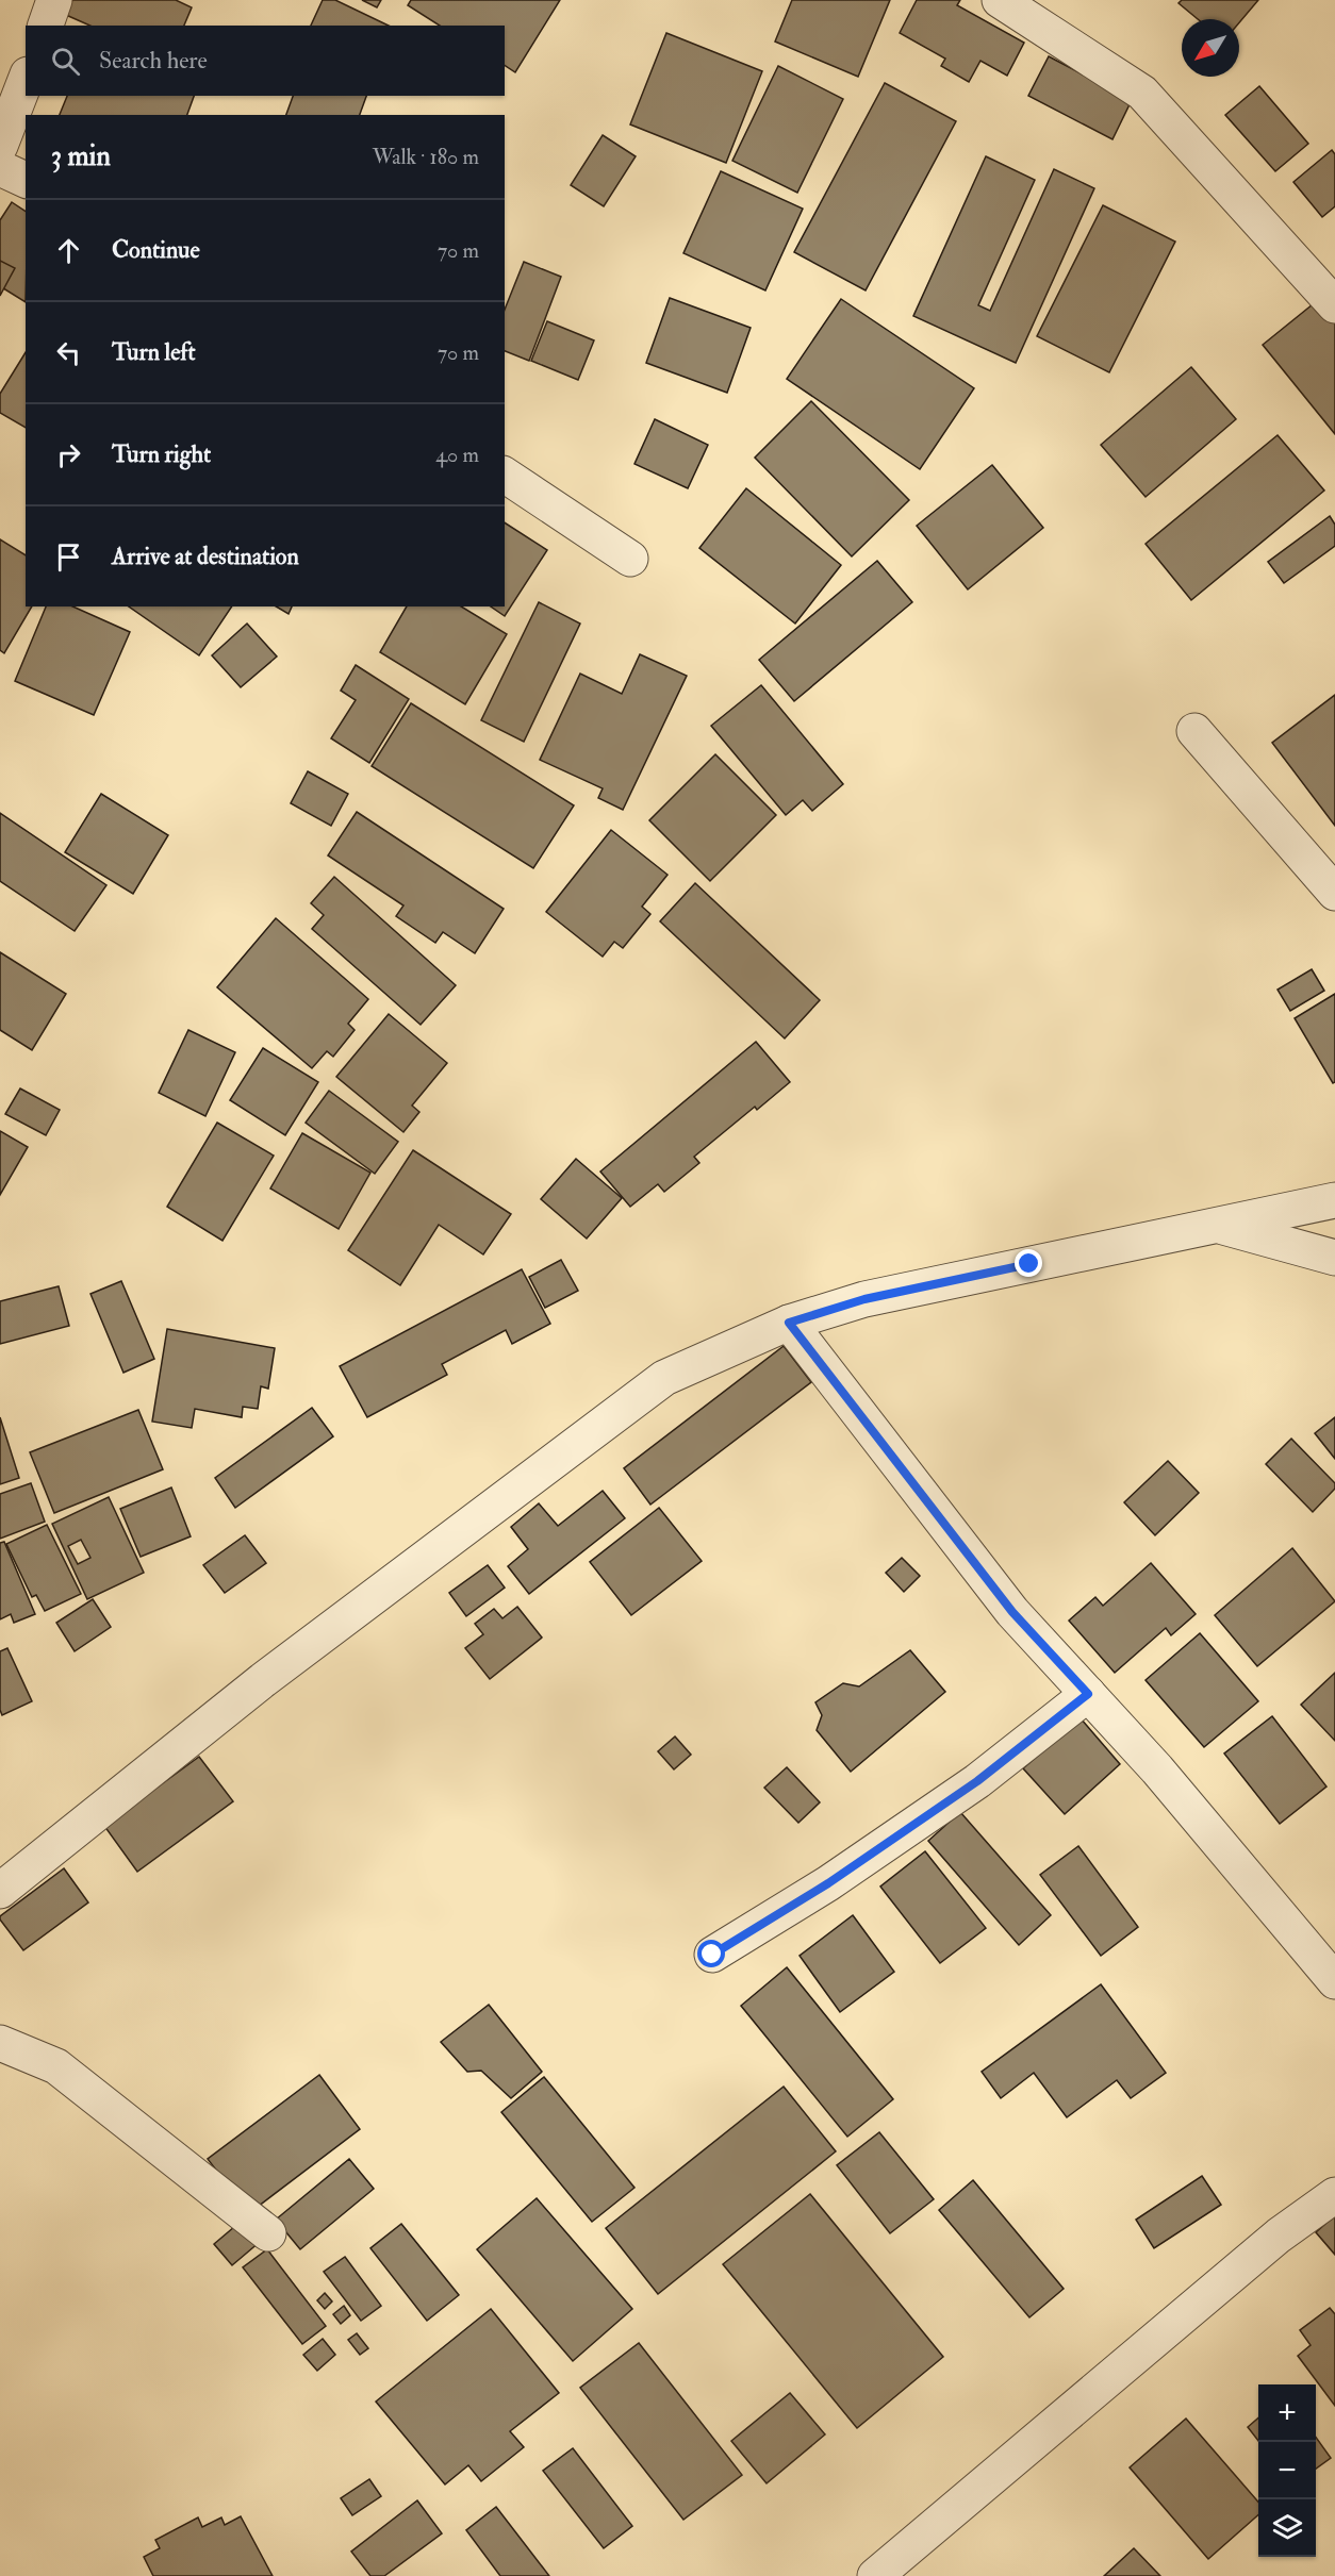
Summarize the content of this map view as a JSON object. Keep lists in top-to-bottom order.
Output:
{
  "north": "bottom left",
  "page": {
    "search": "Search here",
    "heading": ["3 min", "Walk · 180 m"],
    "list": [
      ["Continue", "70 m"],
      ["Turn left", "70 m"],
      ["Turn right", "40 m"],
      "Arrive at destination"
    ],
    "map_buttons": ["+", "−"]
  }
}
